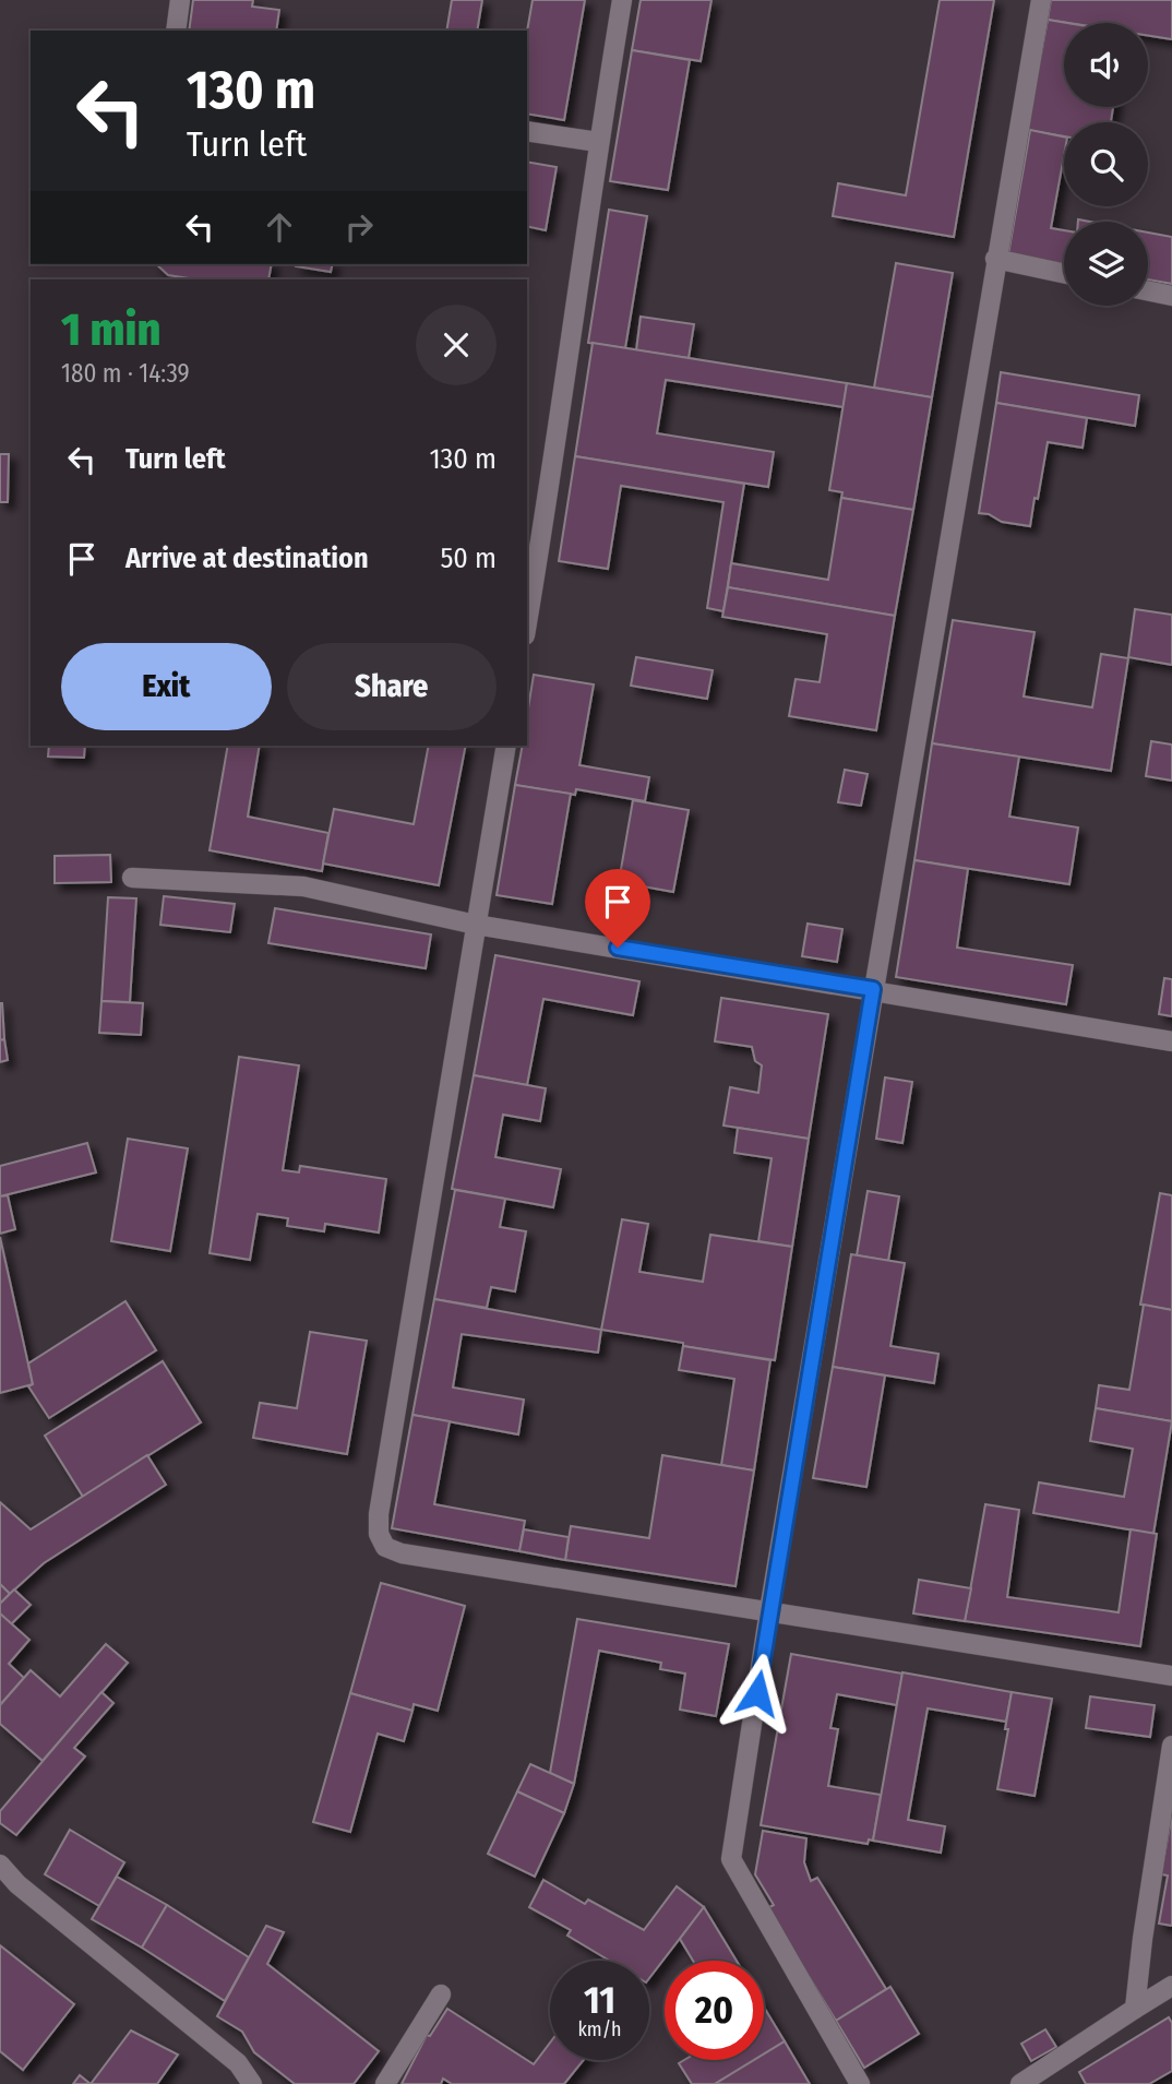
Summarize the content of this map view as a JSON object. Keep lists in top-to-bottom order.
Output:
{
  "page": {
    "turn": ["130 m", "Turn left"],
    "heading": ["1 min", "180 m · 14:39"],
    "list": [
      {
        "name": "Turn left",
        "value": "130 m"
      },
      {
        "name": "Arrive at destination",
        "value": "50 m"
      }
    ],
    "buttons": ["Exit", "Share"],
    "speed": "11 km/h",
    "limit": "20"
  }
}
